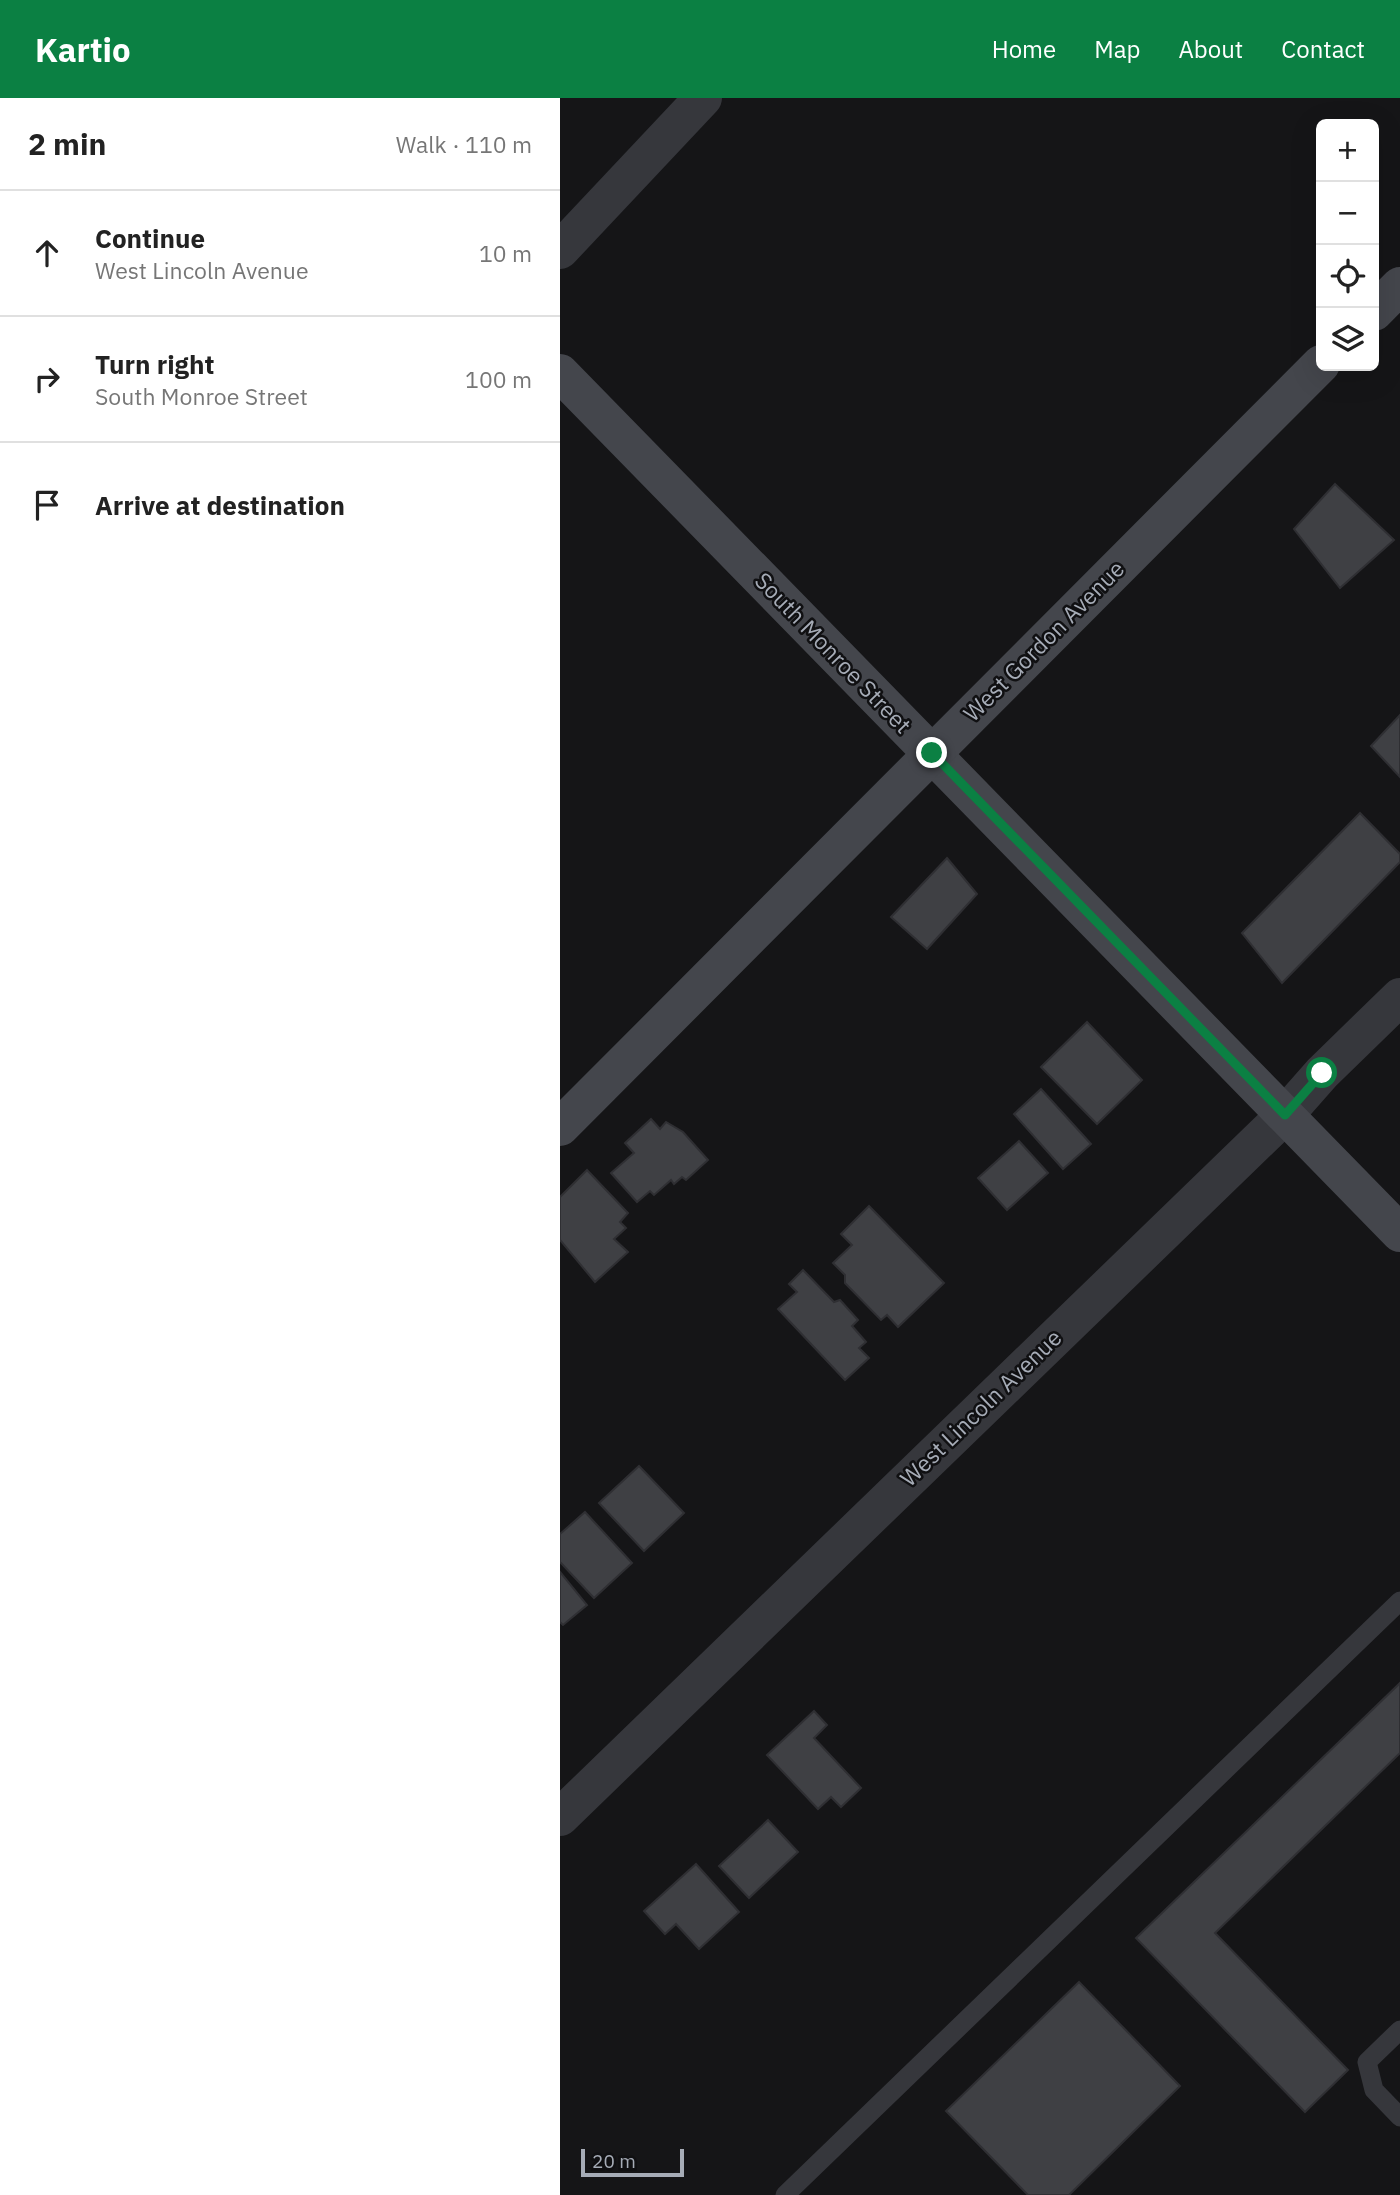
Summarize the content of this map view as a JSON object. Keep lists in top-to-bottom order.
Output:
{
  "streets": {
    "main road": ["West Gordon Avenue", "South Monroe Street"],
    "street": ["West Lincoln Avenue"]
  },
  "crossings": [
    ["West Gordon Avenue", "South Monroe Street"],
    ["South Monroe Street", "West Lincoln Avenue"]
  ],
  "scale_bar": "20 m",
  "page": {
    "header": "Kartio",
    "nav": [
      "Home",
      "Map",
      "About",
      "Contact"
    ],
    "heading": ["2 min", "Walk · 110 m"],
    "map_buttons": ["+", "−"],
    "list": [
      ["Continue", "West Lincoln Avenue", "10 m"],
      ["Turn right", "South Monroe Street", "100 m"],
      "Arrive at destination"
    ],
    "scale": "20 m"
  }
}
